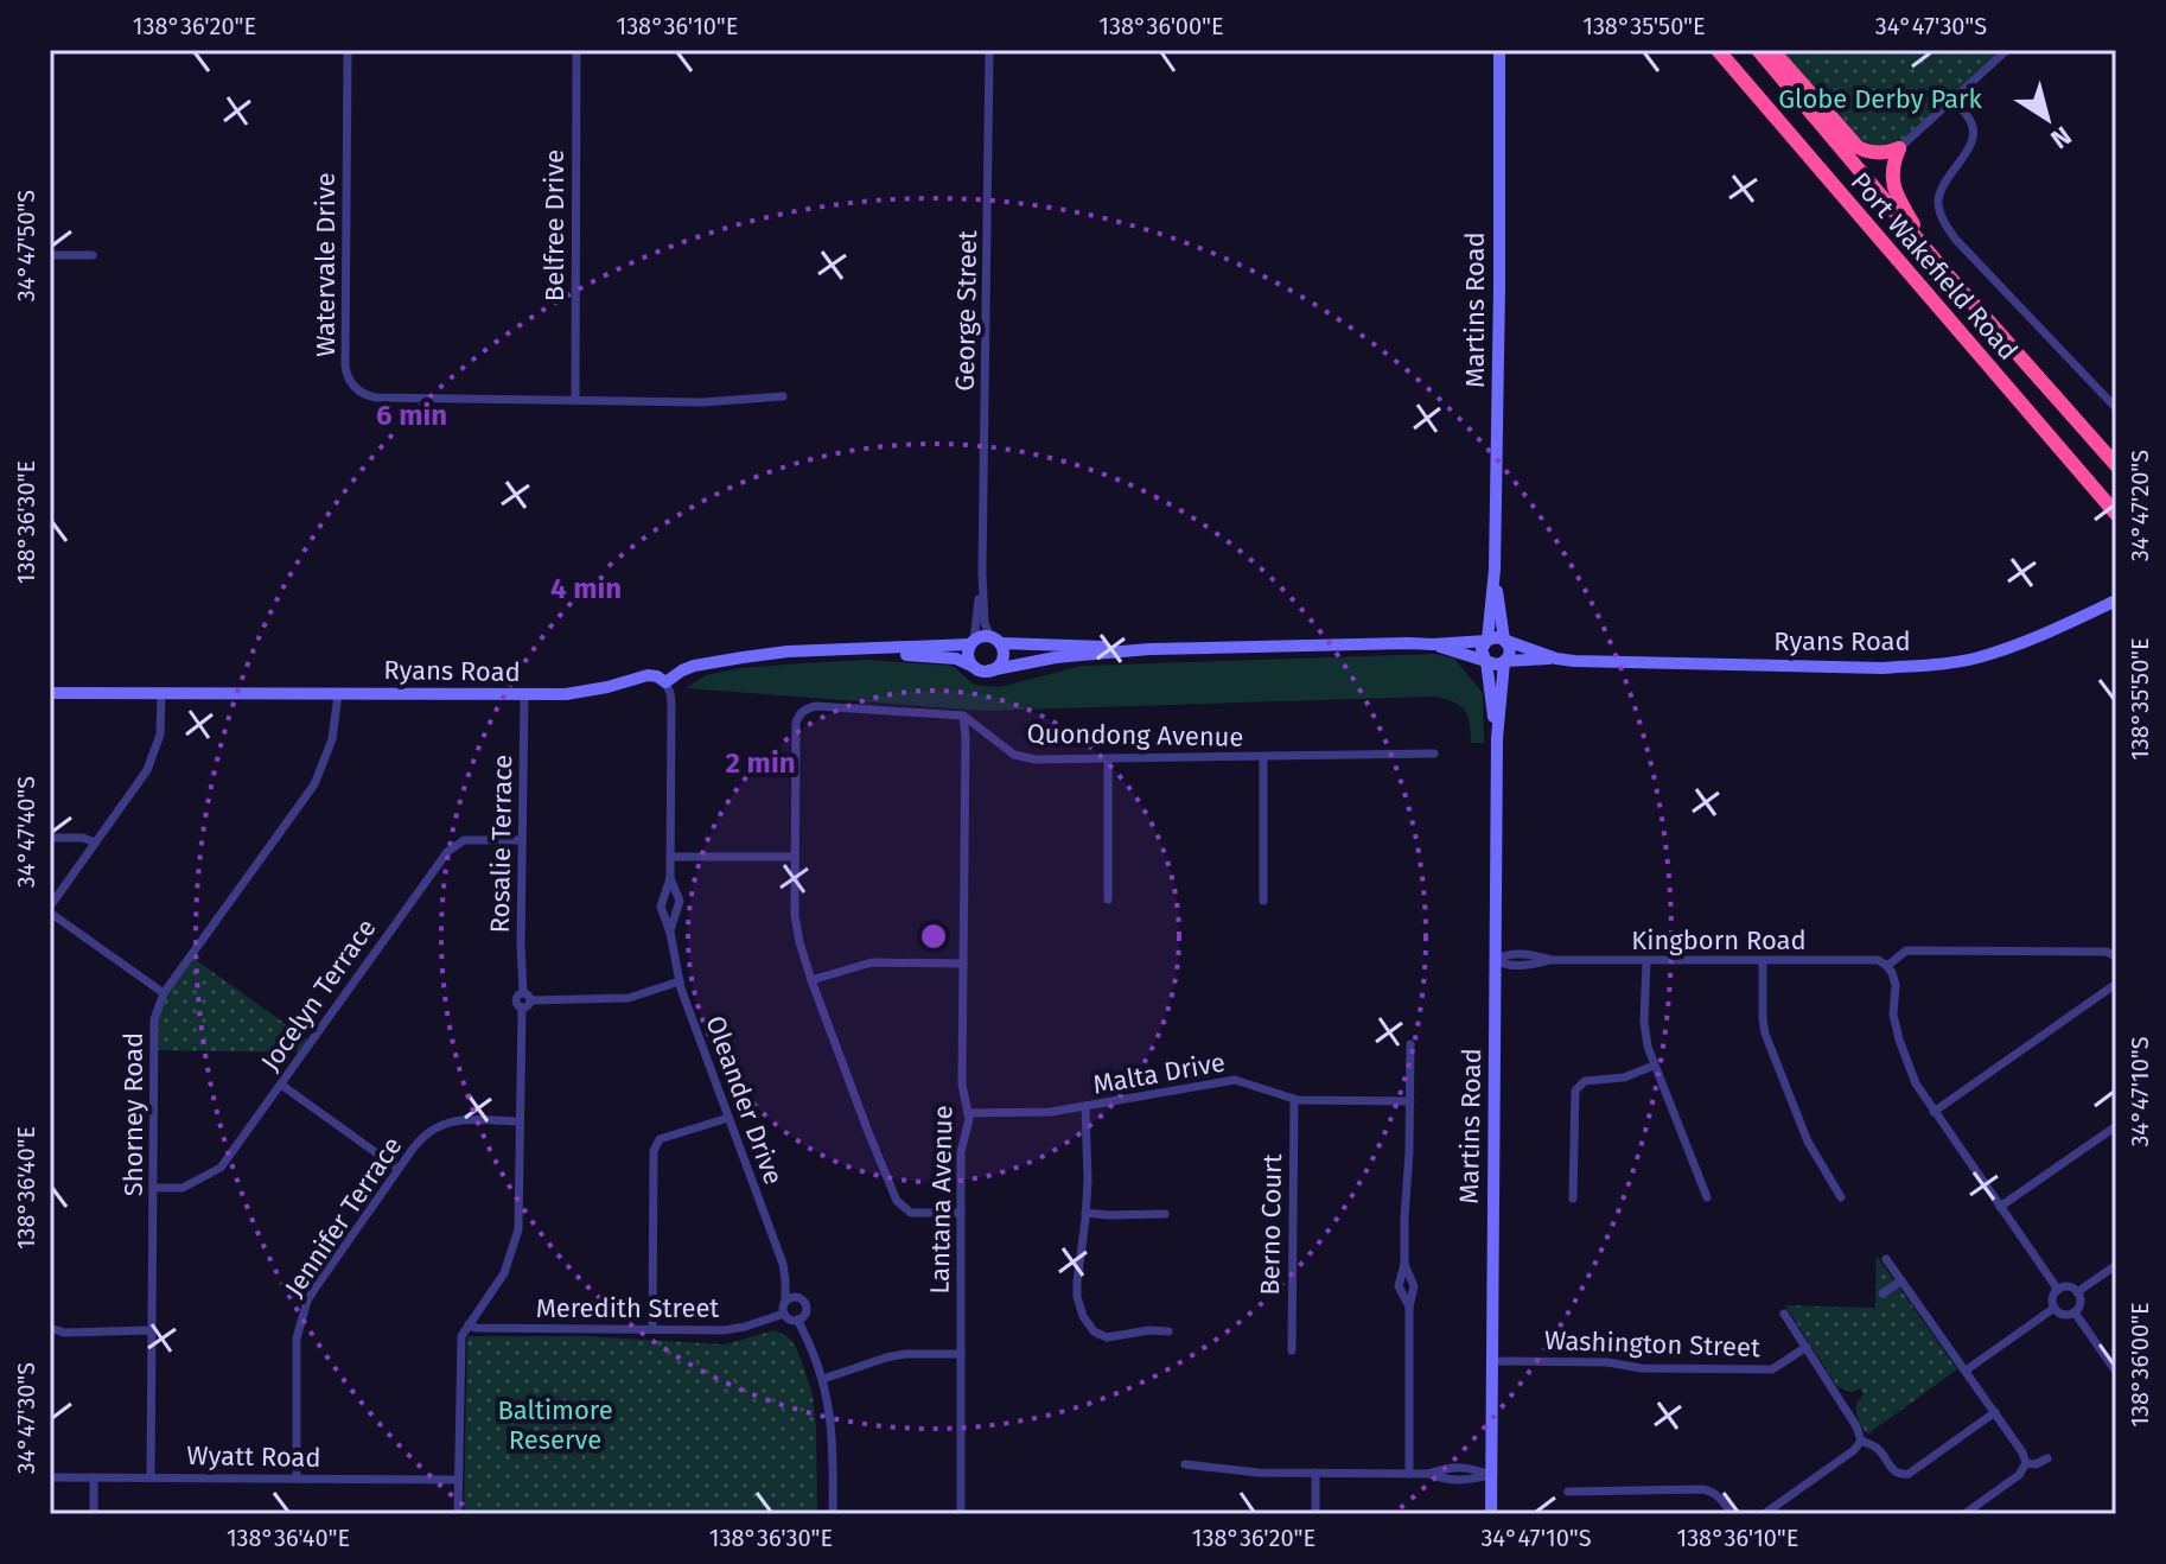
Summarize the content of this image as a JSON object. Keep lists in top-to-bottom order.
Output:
{
  "streets": {
    "highway": ["Port Wakefield Road"],
    "street": [
      "Belfree Drive",
      "Watervale Drive",
      "Martins Road",
      "George Street",
      "Ryans Road",
      "Quondong Avenue",
      "Rosalie Terrace",
      "Kingborn Road",
      "Jocelyn Terrace",
      "Malta Drive",
      "Oleander Drive",
      "Shorney Road",
      "Lantana Avenue",
      "Jennifer Terrace",
      "Berno Court",
      "Meredith Street",
      "Washington Street",
      "Wyatt Road"
    ]
  },
  "crossings": [
    ["Belfree Drive", "Watervale Drive"],
    ["Martins Road", "Ryans Road"],
    ["Martins Road", "Kingborn Road"],
    ["Martins Road", "Washington Street"],
    ["George Street", "Ryans Road"],
    ["Ryans Road", "Rosalie Terrace"],
    ["Ryans Road", "Oleander Drive"],
    ["Ryans Road", "Shorney Road"],
    ["Quondong Avenue", "Lantana Avenue"],
    ["Rosalie Terrace", "Jocelyn Terrace"],
    ["Jocelyn Terrace", "Shorney Road"],
    ["Malta Drive", "Lantana Avenue"],
    ["Malta Drive", "Berno Court"],
    ["Oleander Drive", "Meredith Street"],
    ["Shorney Road", "Wyatt Road"],
    ["Jennifer Terrace", "Wyatt Road"]
  ],
  "parks": ["Globe Derby Park", "Baltimore Reserve"],
  "north": "bottom right",
  "coordinates": [
    "138°36'20\"E",
    "138°36'10\"E",
    "138°36'00\"E",
    "138°35'50\"E",
    "34°47'30\"S",
    "34°47'50\"S",
    "34°47'20\"S",
    "138°36'30\"E",
    "34°47'40\"S",
    "34°47'10\"S",
    "138°36'40\"E"
  ],
  "rings": ["6 min", "4 min", "2 min"]
}
